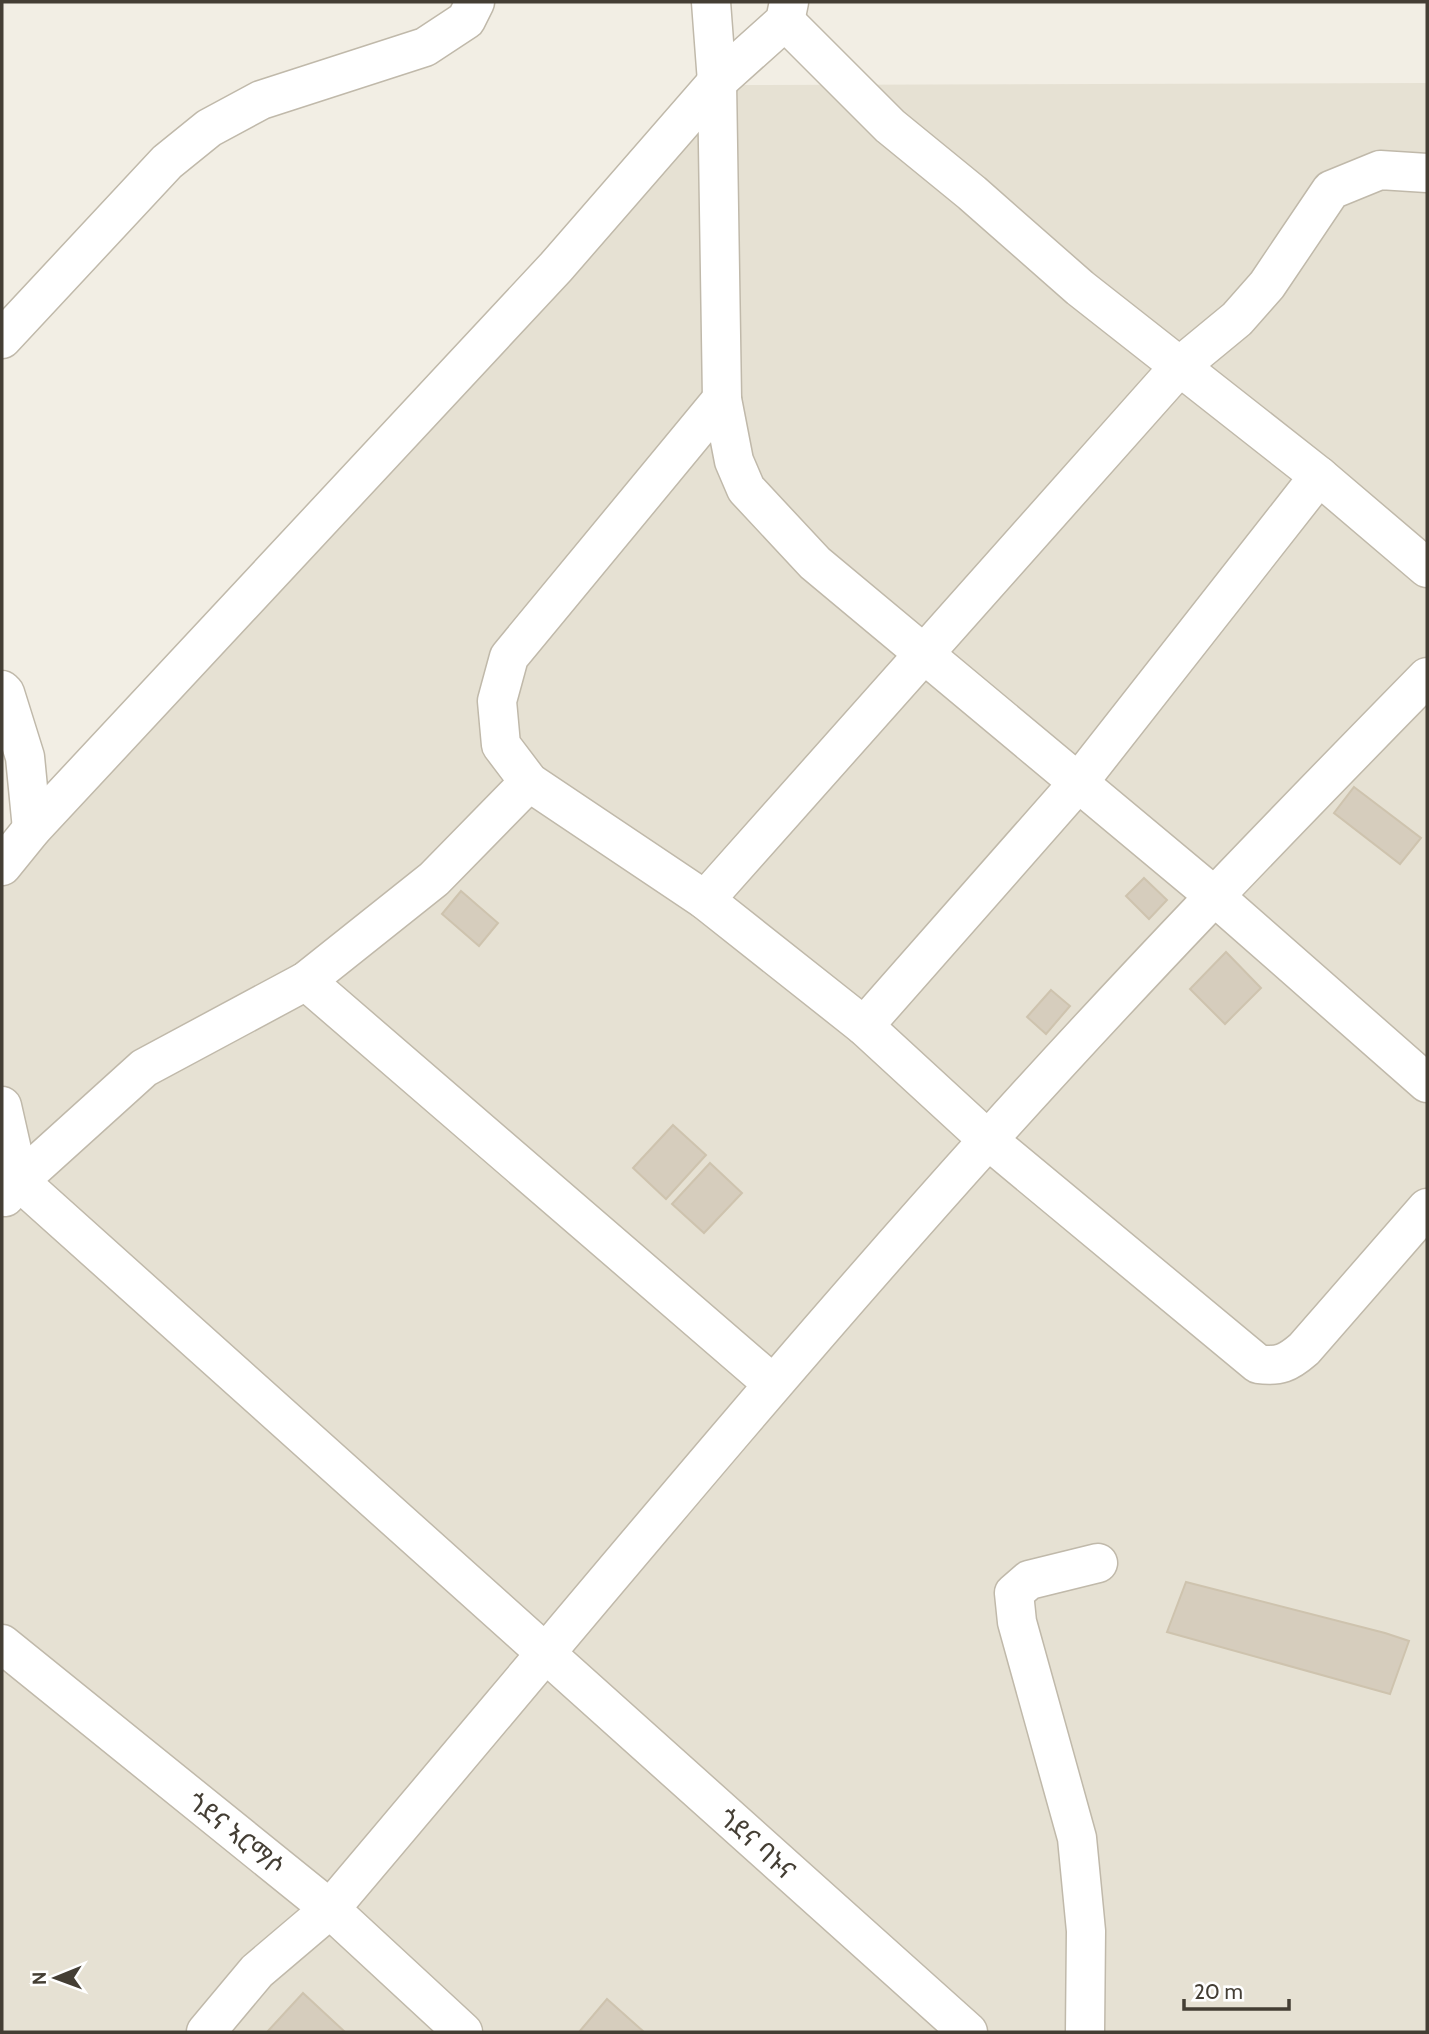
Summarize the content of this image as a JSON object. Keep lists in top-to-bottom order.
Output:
{
  "streets": {
    "street": ["ጎደና ኣርማሶ", "ጎደና ባኑና"]
  },
  "scale_bar": "20 m",
  "north": "left"
}
